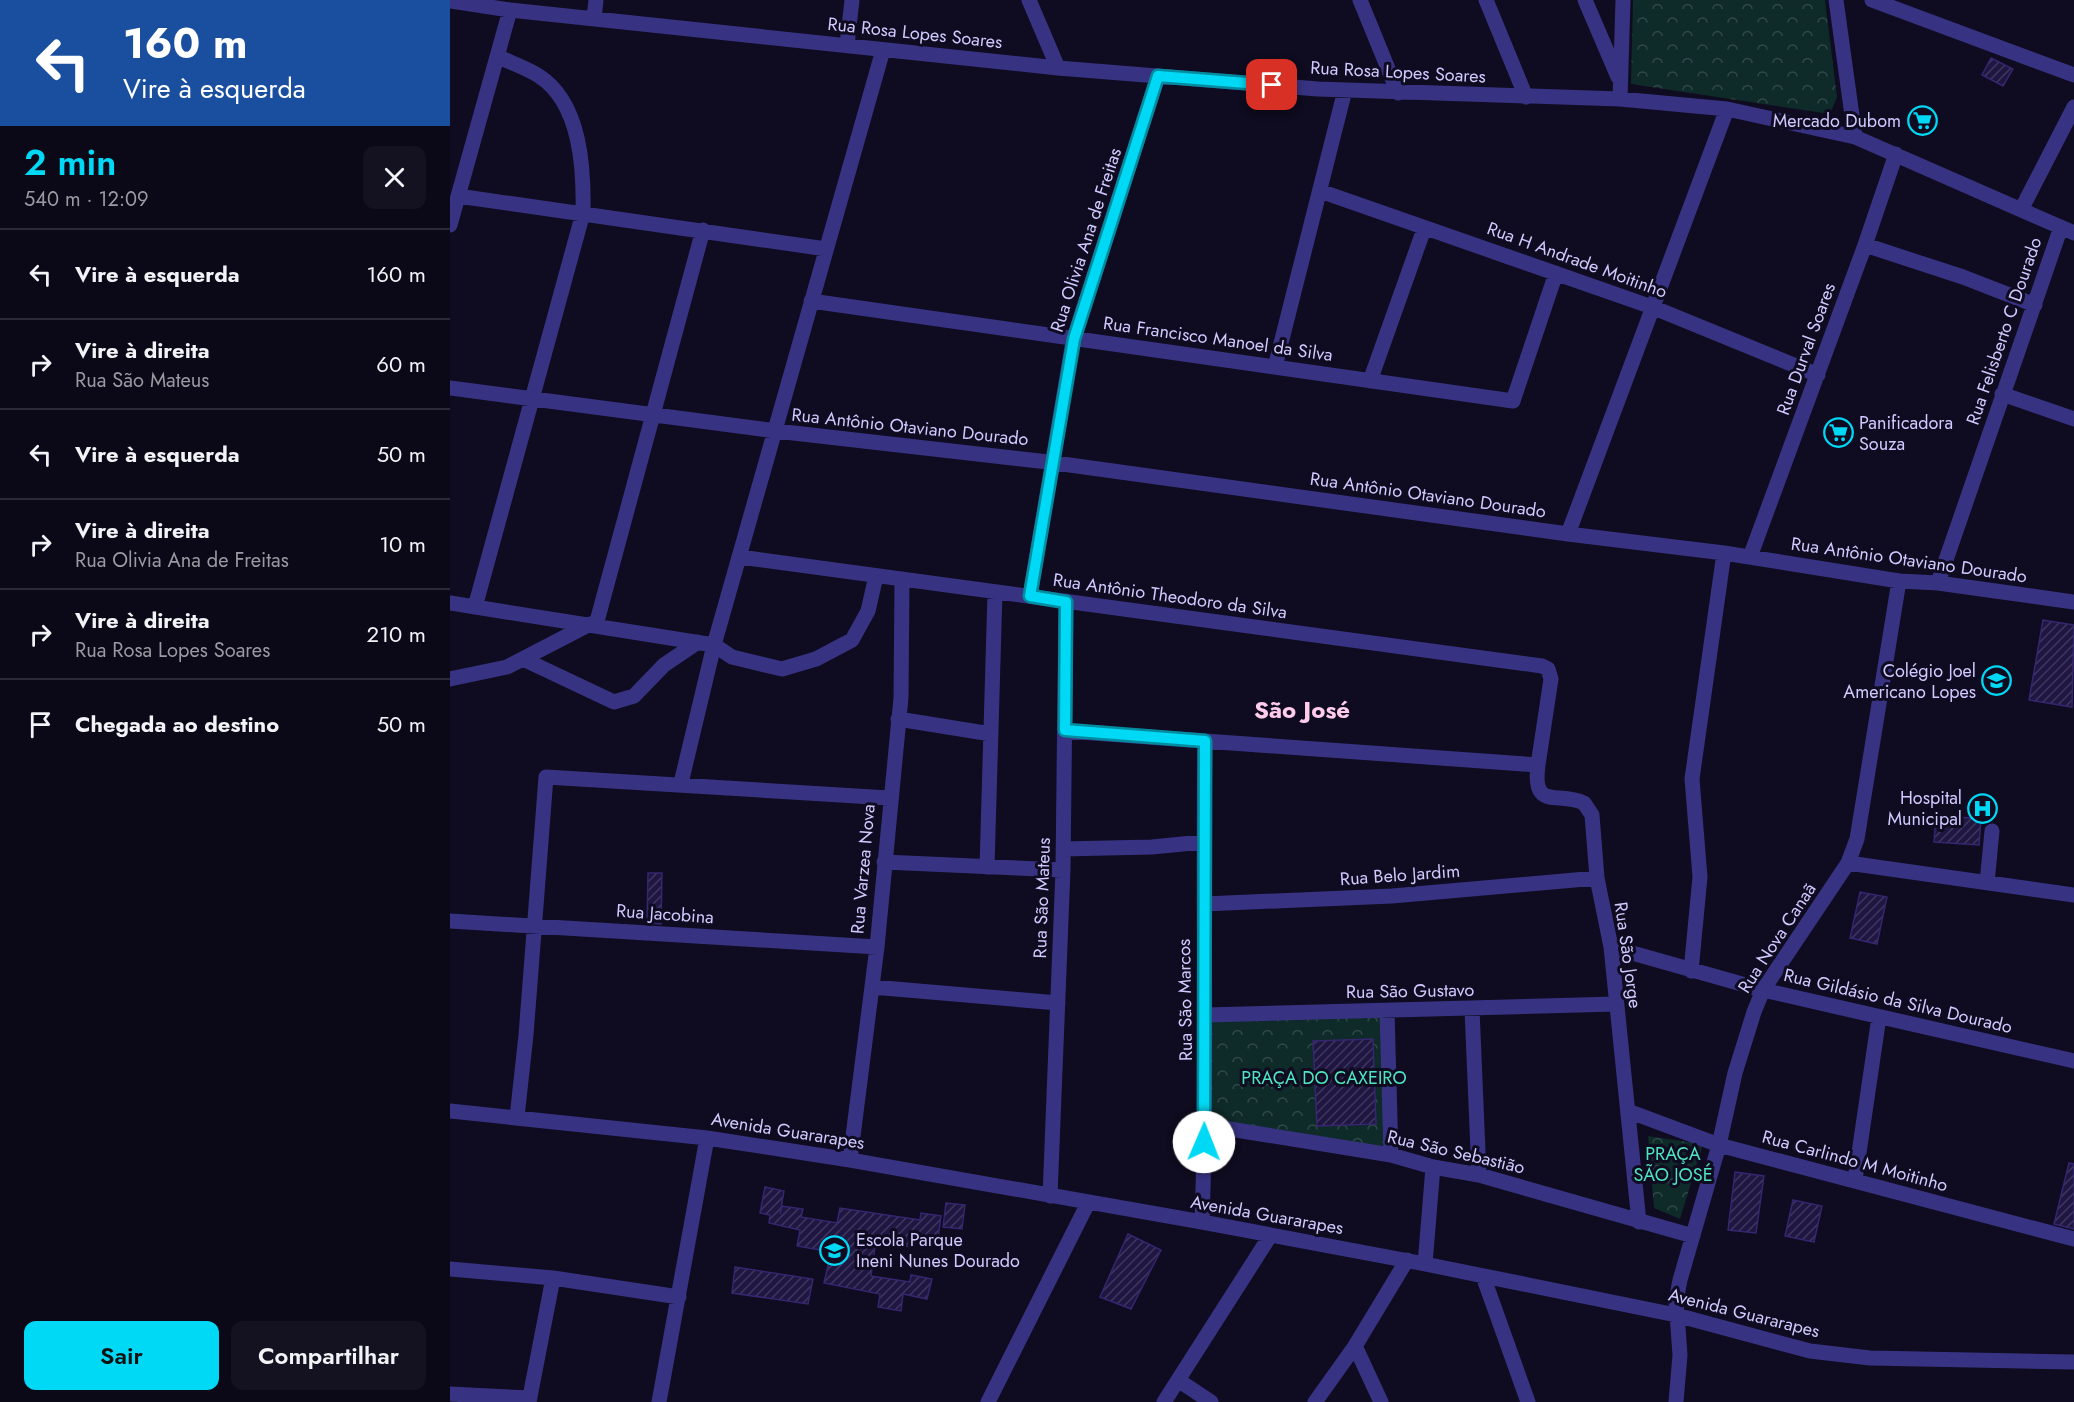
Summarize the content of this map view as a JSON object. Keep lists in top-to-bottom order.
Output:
{
  "streets": {
    "street": [
      "Rua Rosa Lopes Soares",
      "Rua Olivia Ana de Freitas",
      "Rua H Andrade Moitinho",
      "Rua Felisberto C Dourado",
      "Rua Francisco Manoel da Silva",
      "Rua Durval Soares",
      "Rua Antônio Otaviano Dourado",
      "Rua Antônio Theodoro da Silva",
      "Rua Varzea Nova",
      "Rua Belo Jardim",
      "Rua São Mateus",
      "Rua Jacobina",
      "Rua Nova Canaã",
      "Rua São Jorge",
      "Rua São Gustavo",
      "Rua São Marcos",
      "Rua Gildásio da Silva Dourado",
      "Avenida Guararapes",
      "Rua São Sebastião",
      "Rua Carlindo M Moitinho"
    ]
  },
  "crossings": [
    ["Rua Rosa Lopes Soares", "Rua Olivia Ana de Freitas"],
    ["Rua Rosa Lopes Soares", "Rua Felisberto C Dourado"],
    ["Rua Rosa Lopes Soares", "Rua Durval Soares"],
    ["Rua Olivia Ana de Freitas", "Rua Francisco Manoel da Silva"],
    ["Rua Olivia Ana de Freitas", "Rua Antônio Otaviano Dourado"],
    ["Rua Olivia Ana de Freitas", "Rua Antônio Theodoro da Silva"],
    ["Rua H Andrade Moitinho", "Rua Francisco Manoel da Silva"],
    ["Rua H Andrade Moitinho", "Rua Durval Soares"],
    ["Rua Felisberto C Dourado", "Rua Antônio Otaviano Dourado"],
    ["Rua Durval Soares", "Rua Antônio Otaviano Dourado"],
    ["Rua Antônio Otaviano Dourado", "Rua Nova Canaã"],
    ["Rua Antônio Theodoro da Silva", "Rua Varzea Nova"],
    ["Rua Antônio Theodoro da Silva", "Rua São Mateus"],
    ["Rua Antônio Theodoro da Silva", "Rua São Jorge"],
    ["Rua Varzea Nova", "Rua Jacobina"],
    ["Rua Varzea Nova", "Avenida Guararapes"],
    ["Rua Belo Jardim", "Rua São Jorge"],
    ["Rua Belo Jardim", "Rua São Marcos"],
    ["Rua São Mateus", "Avenida Guararapes"],
    ["Rua Nova Canaã", "Rua Gildásio da Silva Dourado"],
    ["Rua Nova Canaã", "Avenida Guararapes"],
    ["Rua Nova Canaã", "Rua São Sebastião"],
    ["Rua Nova Canaã", "Rua Carlindo M Moitinho"],
    ["Rua São Jorge", "Rua São Gustavo"],
    ["Rua São Jorge", "Rua Gildásio da Silva Dourado"],
    ["Rua São Jorge", "Rua São Sebastião"],
    ["Rua São Jorge", "Rua Carlindo M Moitinho"],
    ["Rua São Gustavo", "Rua São Marcos"],
    ["Rua São Marcos", "Avenida Guararapes"],
    ["Rua São Marcos", "Rua São Sebastião"]
  ],
  "districts": ["São José"],
  "parks": ["PRAÇA DO CAXEIRO", "PRAÇA SÃO JOSÉ"],
  "places": {
    "supermarket": ["Mercado Dubom", "Panificadora Souza"],
    "school or university": ["Colégio Joel Americano Lopes", "Escola Parque Ineni Nunes Dourado"],
    "hospital": ["Hospital Municipal"]
  },
  "page": {
    "turn": ["160 m", "Vire à esquerda"],
    "heading": ["2 min", "540 m · 12:09"],
    "list": [
      {
        "name": "Vire à esquerda",
        "value": "160 m"
      },
      {
        "name": "Vire à direita",
        "note": "Rua São Mateus",
        "value": "60 m"
      },
      {
        "name": "Vire à esquerda",
        "value": "50 m"
      },
      {
        "name": "Vire à direita",
        "note": "Rua Olivia Ana de Freitas",
        "value": "10 m"
      },
      {
        "name": "Vire à direita",
        "note": "Rua Rosa Lopes Soares",
        "value": "210 m"
      },
      {
        "name": "Chegada ao destino",
        "value": "50 m"
      }
    ],
    "buttons": ["Sair", "Compartilhar"]
  }
}
